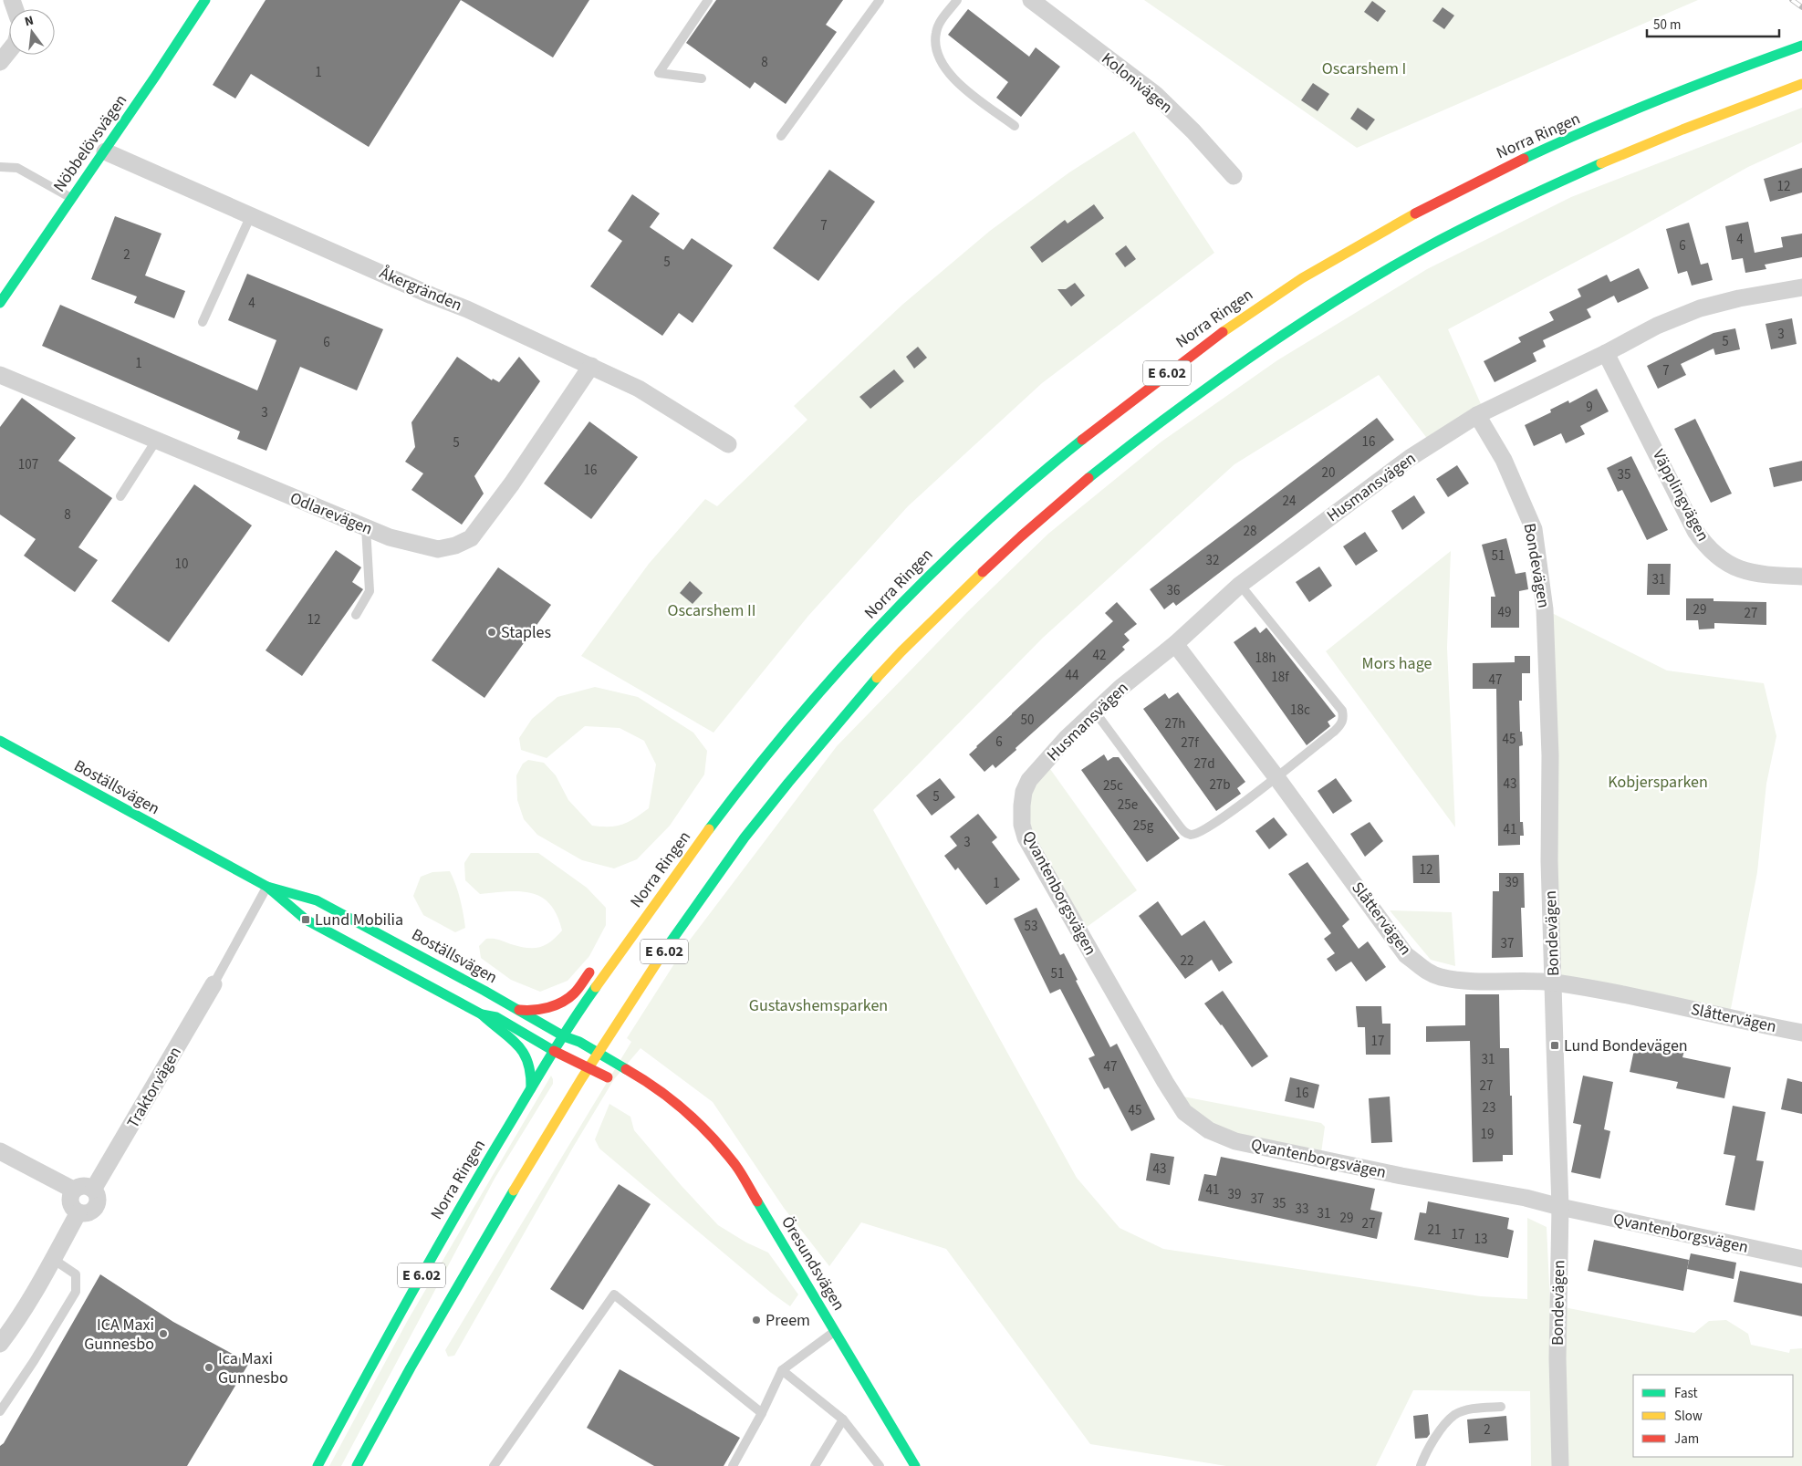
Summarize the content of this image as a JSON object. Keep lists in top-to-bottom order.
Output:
{
  "streets": {
    "main road": [
      "Norra Ringen",
      "Nöbbelövsvägen",
      "E 6.02",
      "Boställsvägen",
      "Öresundsvägen"
    ],
    "street": [
      "Kolonivägen",
      "Åkergränden",
      "Husmansvägen",
      "Väpplingvägen",
      "Odlarevägen",
      "Bondevägen",
      "Qvantenborgsvägen",
      "Slåttervägen",
      "Traktorvägen"
    ]
  },
  "crossings": [
    ["Norra Ringen", "Boställsvägen"],
    ["Norra Ringen", "Öresundsvägen"],
    ["Nöbbelövsvägen", "Åkergränden"],
    ["Åkergränden", "Odlarevägen"],
    ["E 6.02", "Öresundsvägen"],
    ["Husmansvägen", "Väpplingvägen"],
    ["Husmansvägen", "Bondevägen"],
    ["Husmansvägen", "Qvantenborgsvägen"],
    ["Husmansvägen", "Slåttervägen"],
    ["Bondevägen", "Qvantenborgsvägen"],
    ["Bondevägen", "Slåttervägen"],
    ["Boställsvägen", "Öresundsvägen"]
  ],
  "parks": [
    "Oscarshem I",
    "Oscarshem II",
    "Mors hage",
    "Kobjersparken",
    "Gustavshemsparken"
  ],
  "places": {
    "other": [
      "Staples",
      "Preem",
      "ICA Maxi Gunnesbo",
      "Ica Maxi Gunnesbo"
    ],
    "transit": ["Lund Mobilia", "Lund Bondevägen"]
  },
  "house_numbers": [
    "8",
    "1",
    "12",
    "7",
    "4",
    "6",
    "2",
    "5",
    "4",
    "3",
    "5",
    "6",
    "1",
    "7",
    "9",
    "3",
    "16",
    "5",
    "107",
    "16",
    "20",
    "35",
    "24",
    "8",
    "28",
    "51",
    "32",
    "10",
    "31",
    "36",
    "29",
    "49",
    "27",
    "12",
    "42",
    "18h",
    "44",
    "18f",
    "47",
    "18c",
    "50",
    "27h",
    "45",
    "6",
    "27f",
    "27d",
    "43",
    "27b",
    "25c",
    "5",
    "25e",
    "25g",
    "41",
    "3",
    "12",
    "39",
    "1",
    "53",
    "37",
    "22",
    "51",
    "17",
    "31",
    "47",
    "27",
    "16",
    "23",
    "45",
    "19",
    "43",
    "41",
    "39",
    "37",
    "35",
    "33",
    "31",
    "29",
    "27",
    "21",
    "17",
    "13",
    "2"
  ],
  "legend": ["Fast", "Slow", "Jam"],
  "scale_bar": "50 m",
  "north": "top"
}
